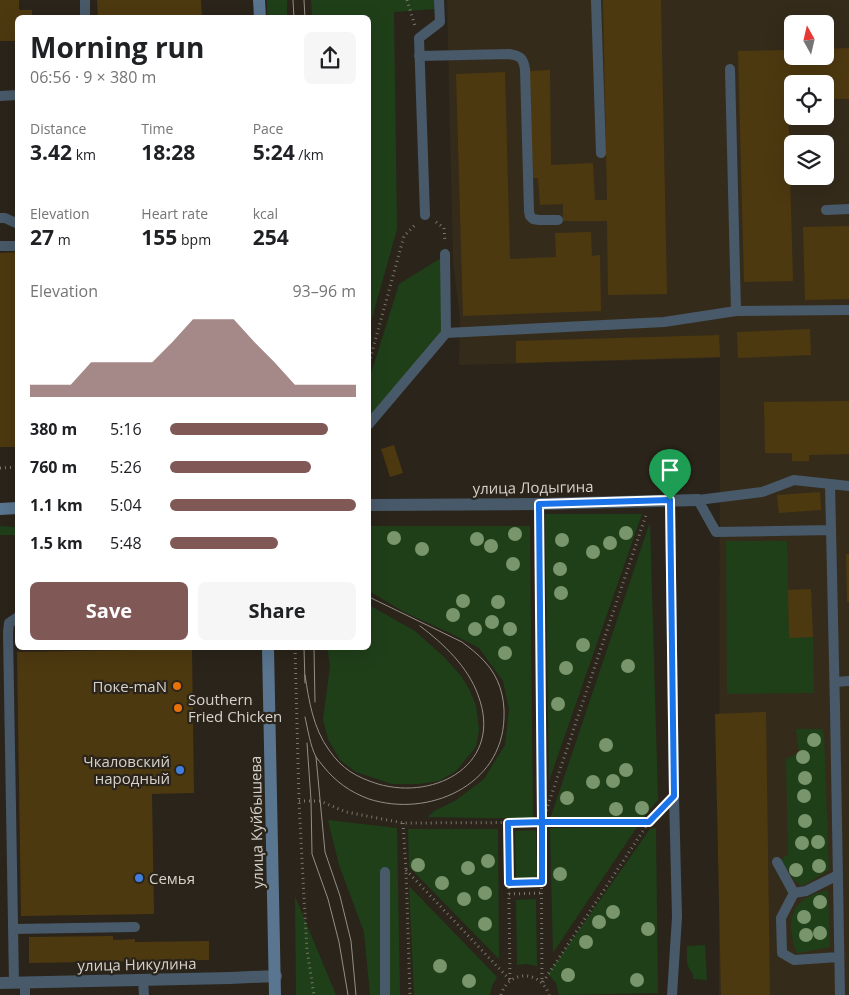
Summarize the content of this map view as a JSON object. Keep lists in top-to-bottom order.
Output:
{
  "streets": {
    "main road": ["улица Куйбышева"],
    "street": ["улица Лодыгина", "улица Никулина"]
  },
  "crossings": [
    ["улица Куйбышева", "улица Никулина"]
  ],
  "places": [
    "Поке-maN",
    "Southern Fried Chicken",
    "Чкаловский народный",
    "Семья"
  ],
  "north": "top",
  "page": {
    "heading": ["Morning run", "06:56 · 9 × 380 m"],
    "stats": [
      ["Distance", "3.42 km"],
      ["Time", "18:28"],
      ["Pace", "5:24 /km"],
      ["Elevation", "27 m"],
      ["Heart rate", "155 bpm"],
      ["kcal", "254"]
    ],
    "chart": ["Elevation", "93–96 m"],
    "list": [
      {
        "name": "380 m",
        "note": "5:16"
      },
      {
        "name": "760 m",
        "note": "5:26"
      },
      {
        "name": "1.1 km",
        "note": "5:04"
      },
      {
        "name": "1.5 km",
        "note": "5:48"
      }
    ],
    "buttons": ["Save", "Share"]
  }
}
